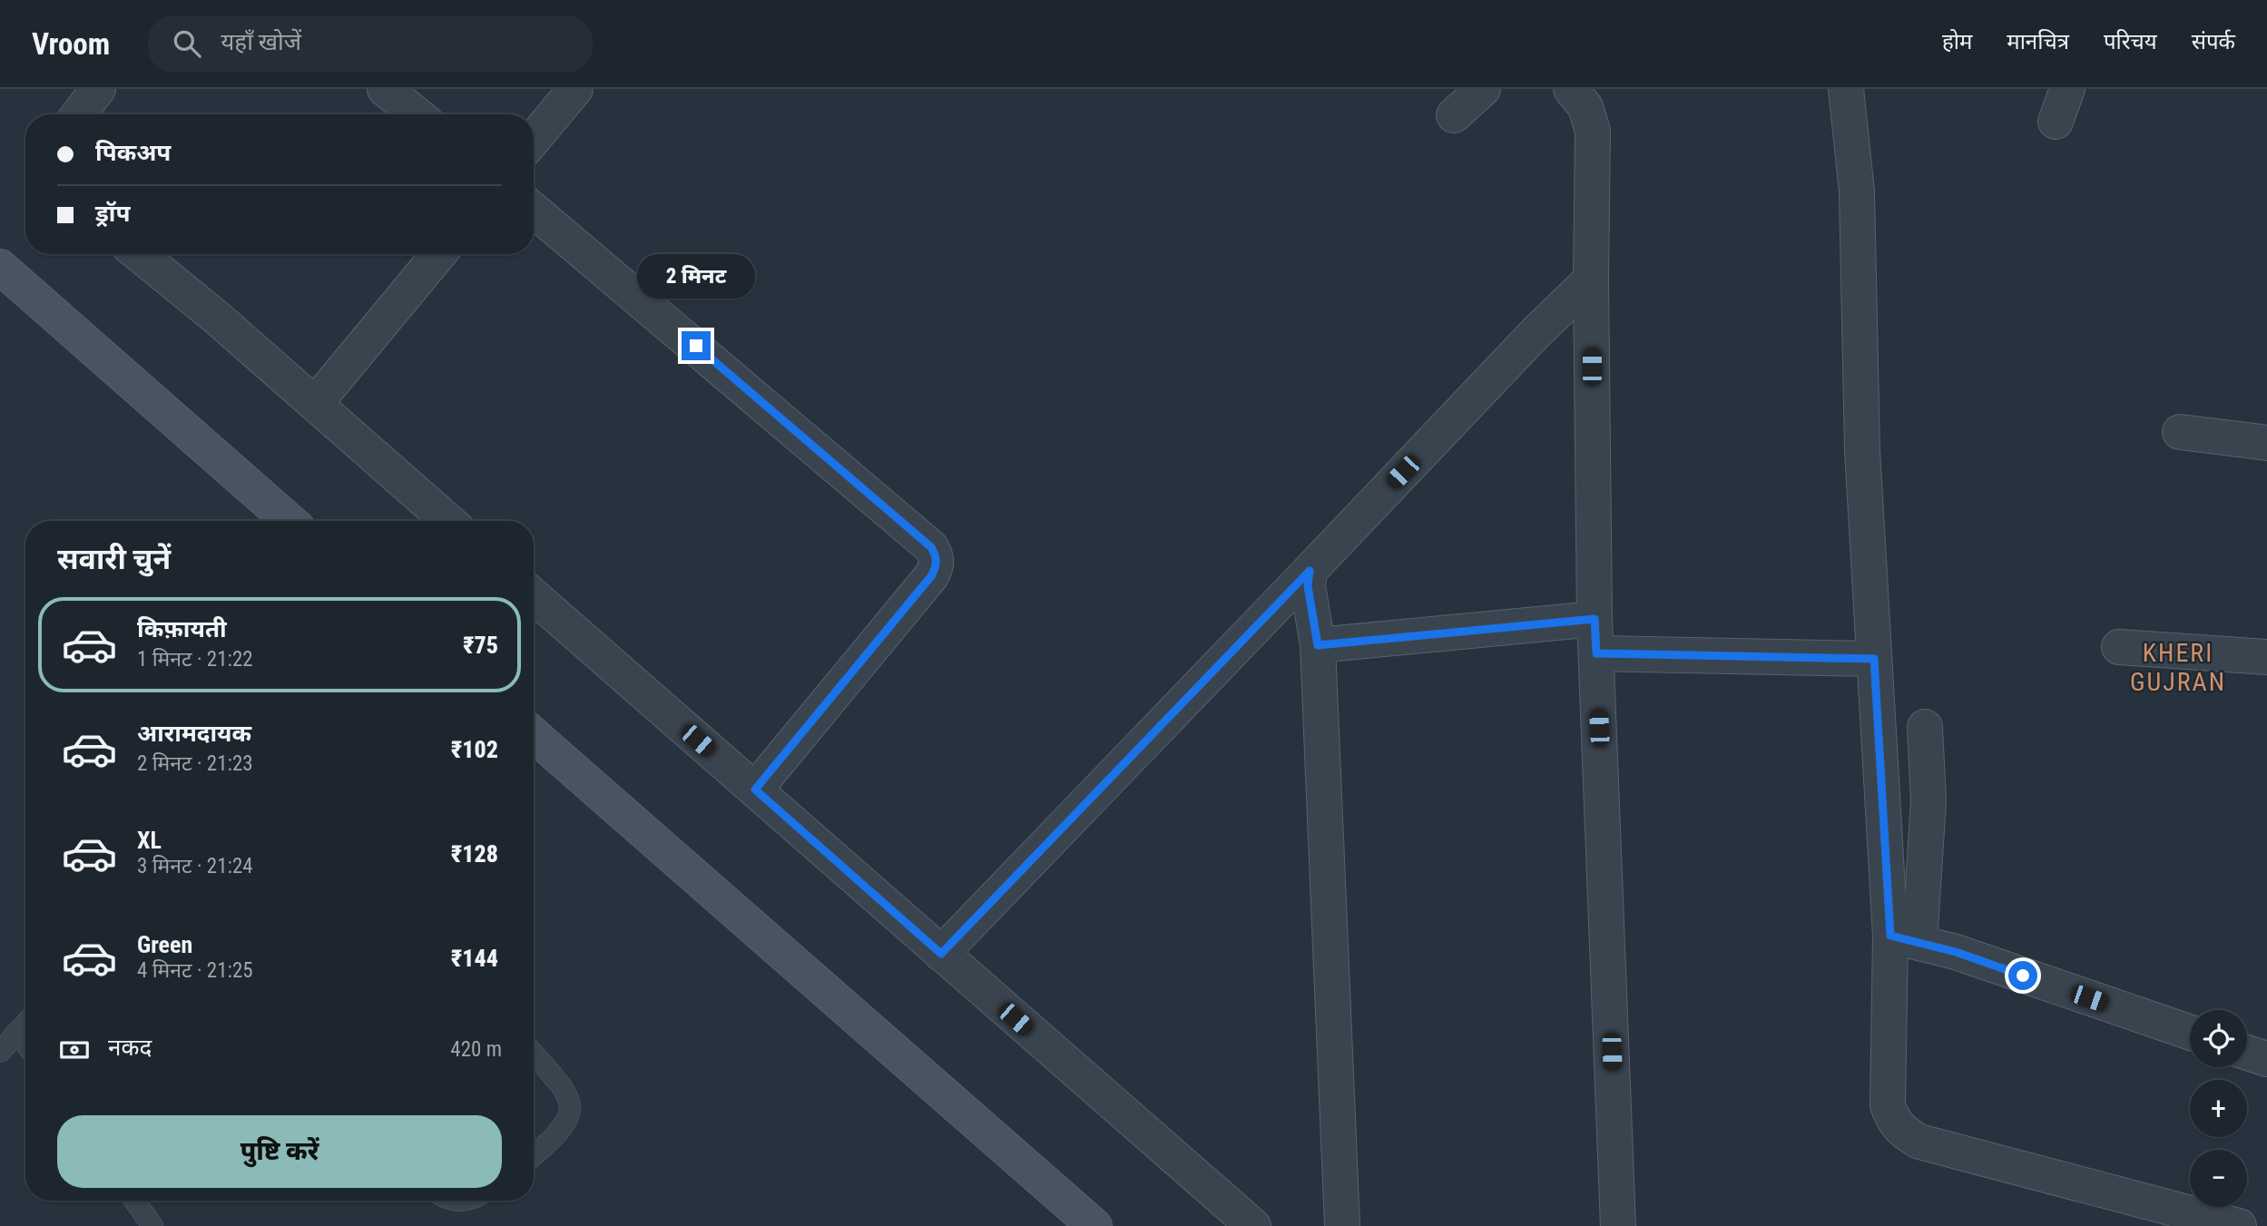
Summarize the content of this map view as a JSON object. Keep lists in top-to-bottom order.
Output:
{
  "districts": ["KHERI GUJRAN"],
  "page": {
    "header": "Vroom",
    "search": "यहाँ खोजें",
    "nav": [
      "होम",
      "मानचित्र",
      "परिचय",
      "संपर्क"
    ],
    "banner": ["पिकअप", "ड्रॉप"],
    "bubble": "2 मिनट",
    "heading": "सवारी चुनें",
    "list": [
      {
        "name": "किफ़ायती",
        "note": "1 मिनट · 21:22",
        "value": "₹75"
      },
      {
        "name": "आरामदायक",
        "note": "2 मिनट · 21:23",
        "value": "₹102"
      },
      {
        "name": "XL",
        "note": "3 मिनट · 21:24",
        "value": "₹128"
      },
      {
        "name": "Green",
        "note": "4 मिनट · 21:25",
        "value": "₹144"
      }
    ],
    "map_buttons": ["+", "−"],
    "pay": ["नकद", "420 m"],
    "buttons": "पुष्टि करें"
  }
}
